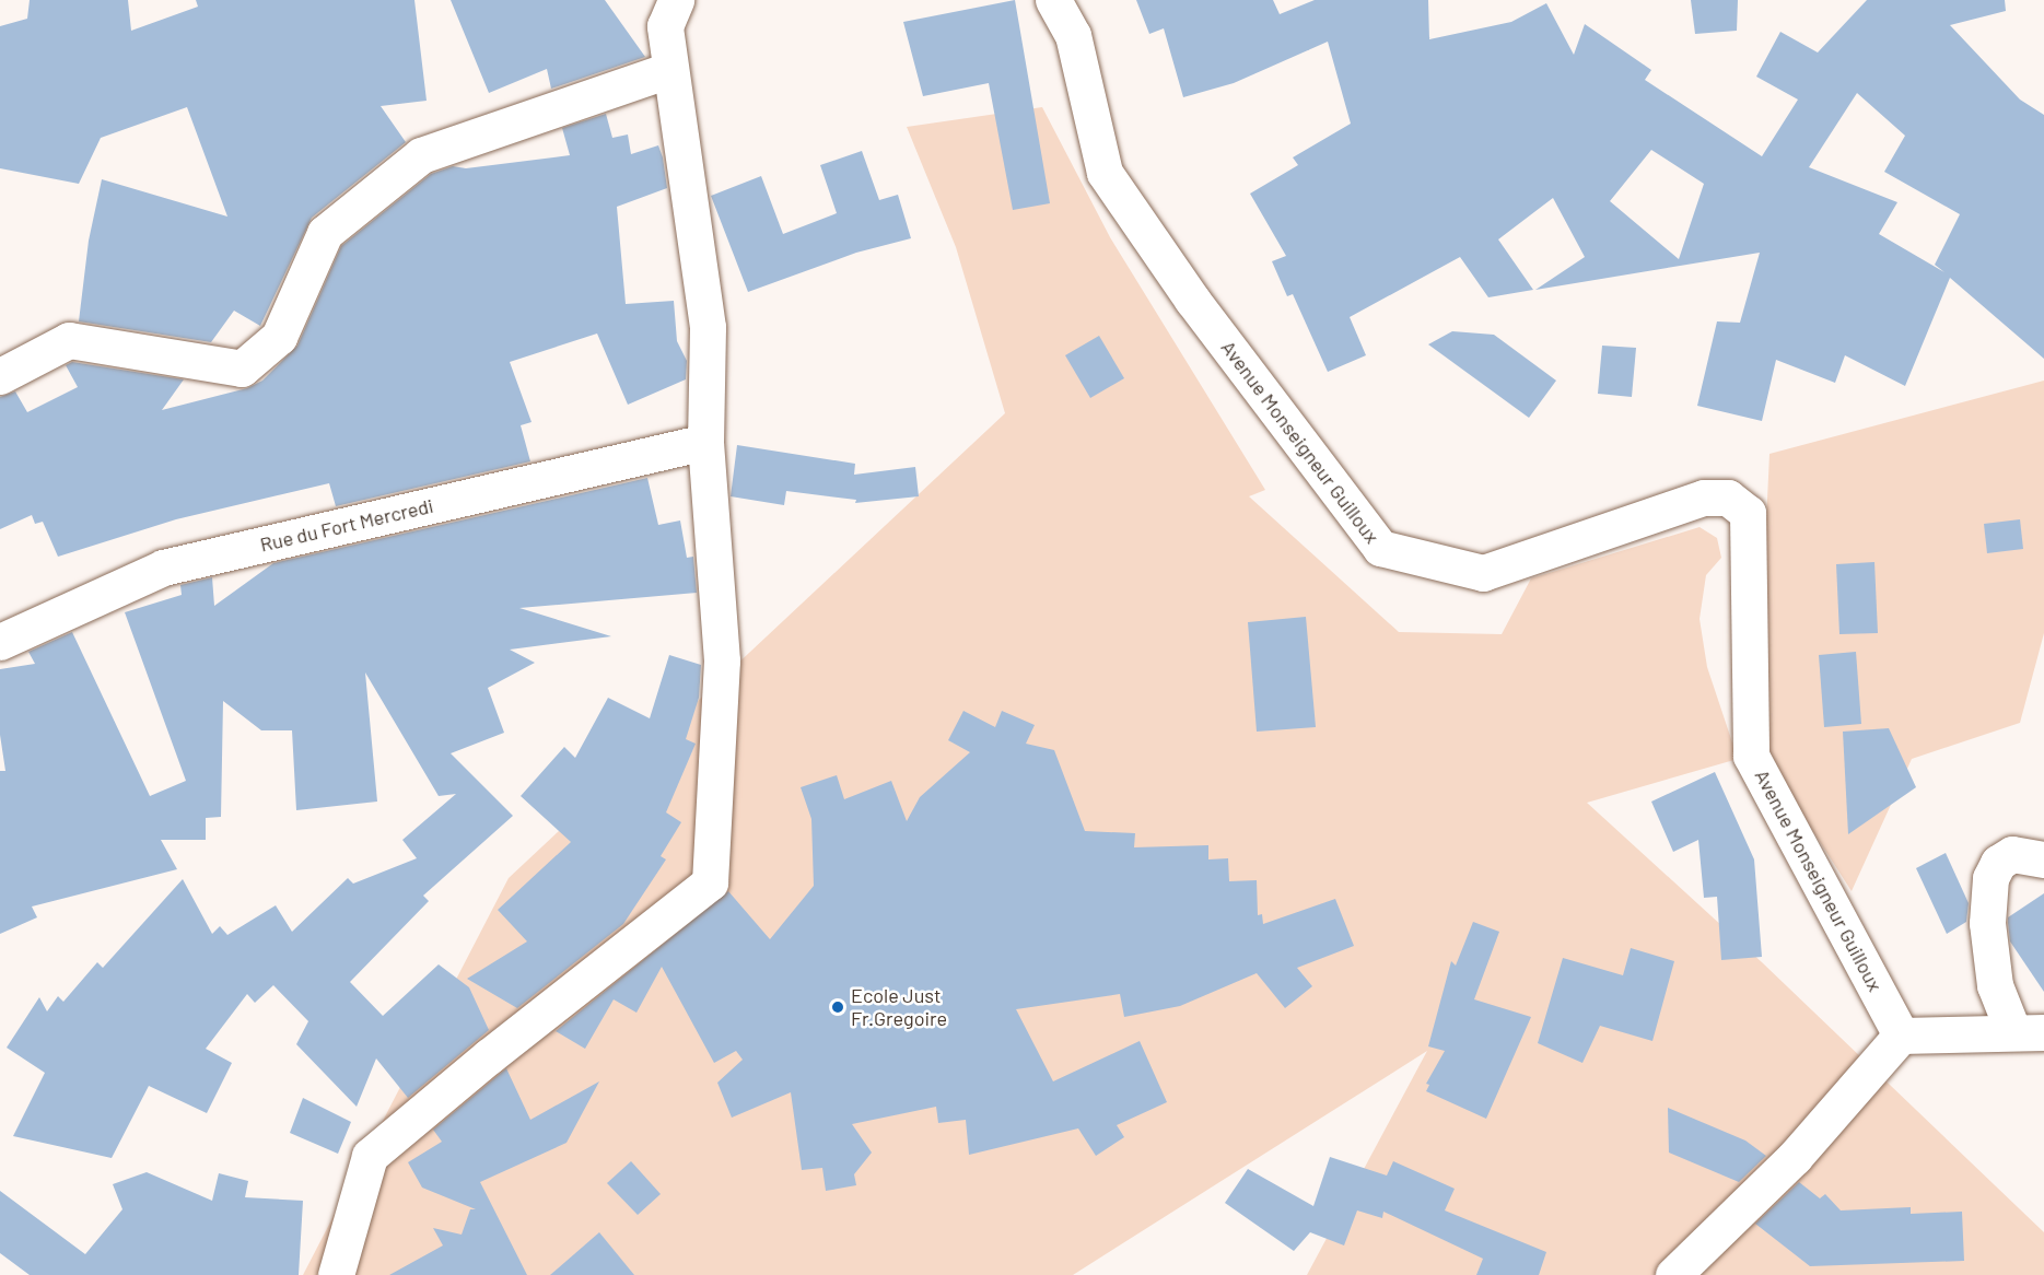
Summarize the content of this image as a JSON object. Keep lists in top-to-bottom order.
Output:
{
  "streets": {
    "street": ["Avenue Monseigneur Guilloux", "Rue du Fort Mercredi"]
  },
  "places": ["Ecole Just Fr.Gregoire"]
}
